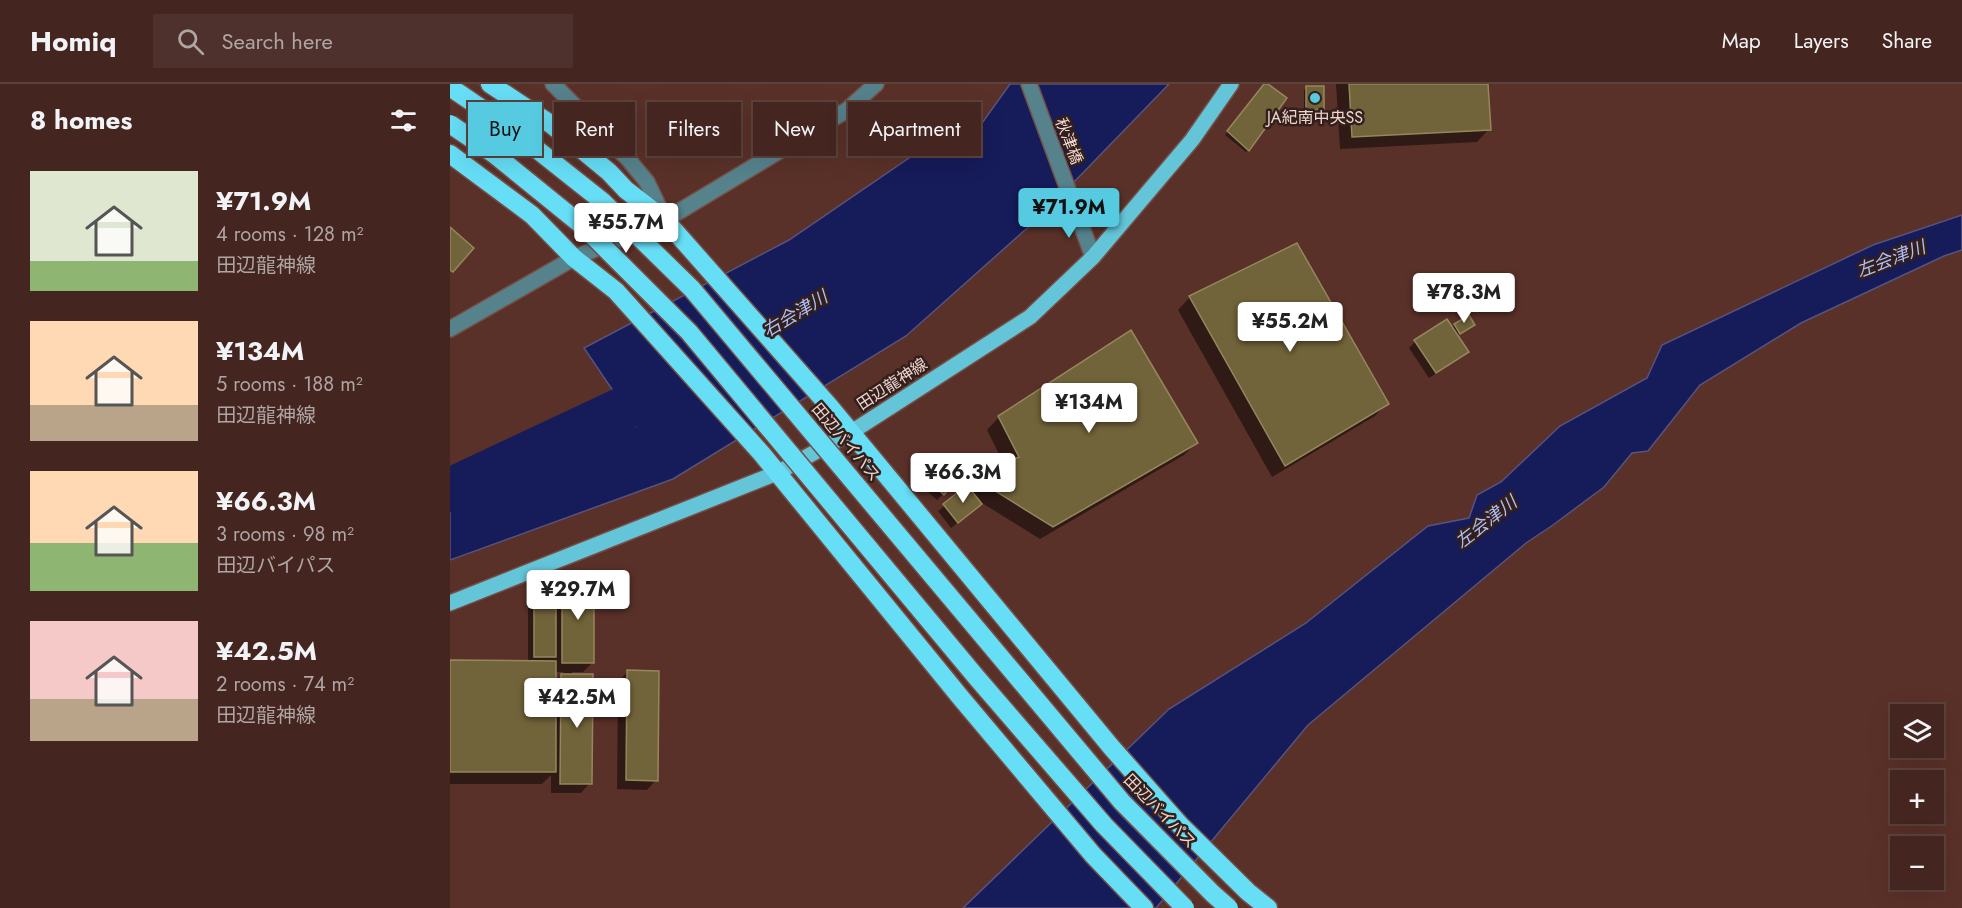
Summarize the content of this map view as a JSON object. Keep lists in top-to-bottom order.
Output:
{
  "streets": {
    "highway": ["田辺バイパス"],
    "main road": ["田辺龍神線"],
    "street": ["秋津橋"]
  },
  "crossings": [
    ["秋津橋", "田辺龍神線"]
  ],
  "water": ["左会津川", "右会津川"],
  "places": ["JA紀南中央SS"],
  "page": {
    "header": "Homiq",
    "search": "Search here",
    "nav": ["Map", "Layers", "Share"],
    "heading": "8 homes",
    "chip": [
      "Buy",
      "Rent",
      "Filters",
      "New",
      "Apartment"
    ],
    "list": [
      {
        "name": "¥71.9M",
        "note": "4 rooms · 128 m² · 田辺龍神線"
      },
      {
        "name": "¥134M",
        "note": "5 rooms · 188 m² · 田辺龍神線"
      },
      {
        "name": "¥66.3M",
        "note": "3 rooms · 98 m² · 田辺バイパス"
      },
      {
        "name": "¥42.5M",
        "note": "2 rooms · 74 m² · 田辺龍神線"
      }
    ],
    "price": [
      "¥71.9M",
      "¥55.7M",
      "¥78.3M",
      "¥55.2M",
      "¥134M",
      "¥66.3M",
      "¥29.7M",
      "¥42.5M"
    ],
    "map_buttons": ["+", "−"]
  }
}
